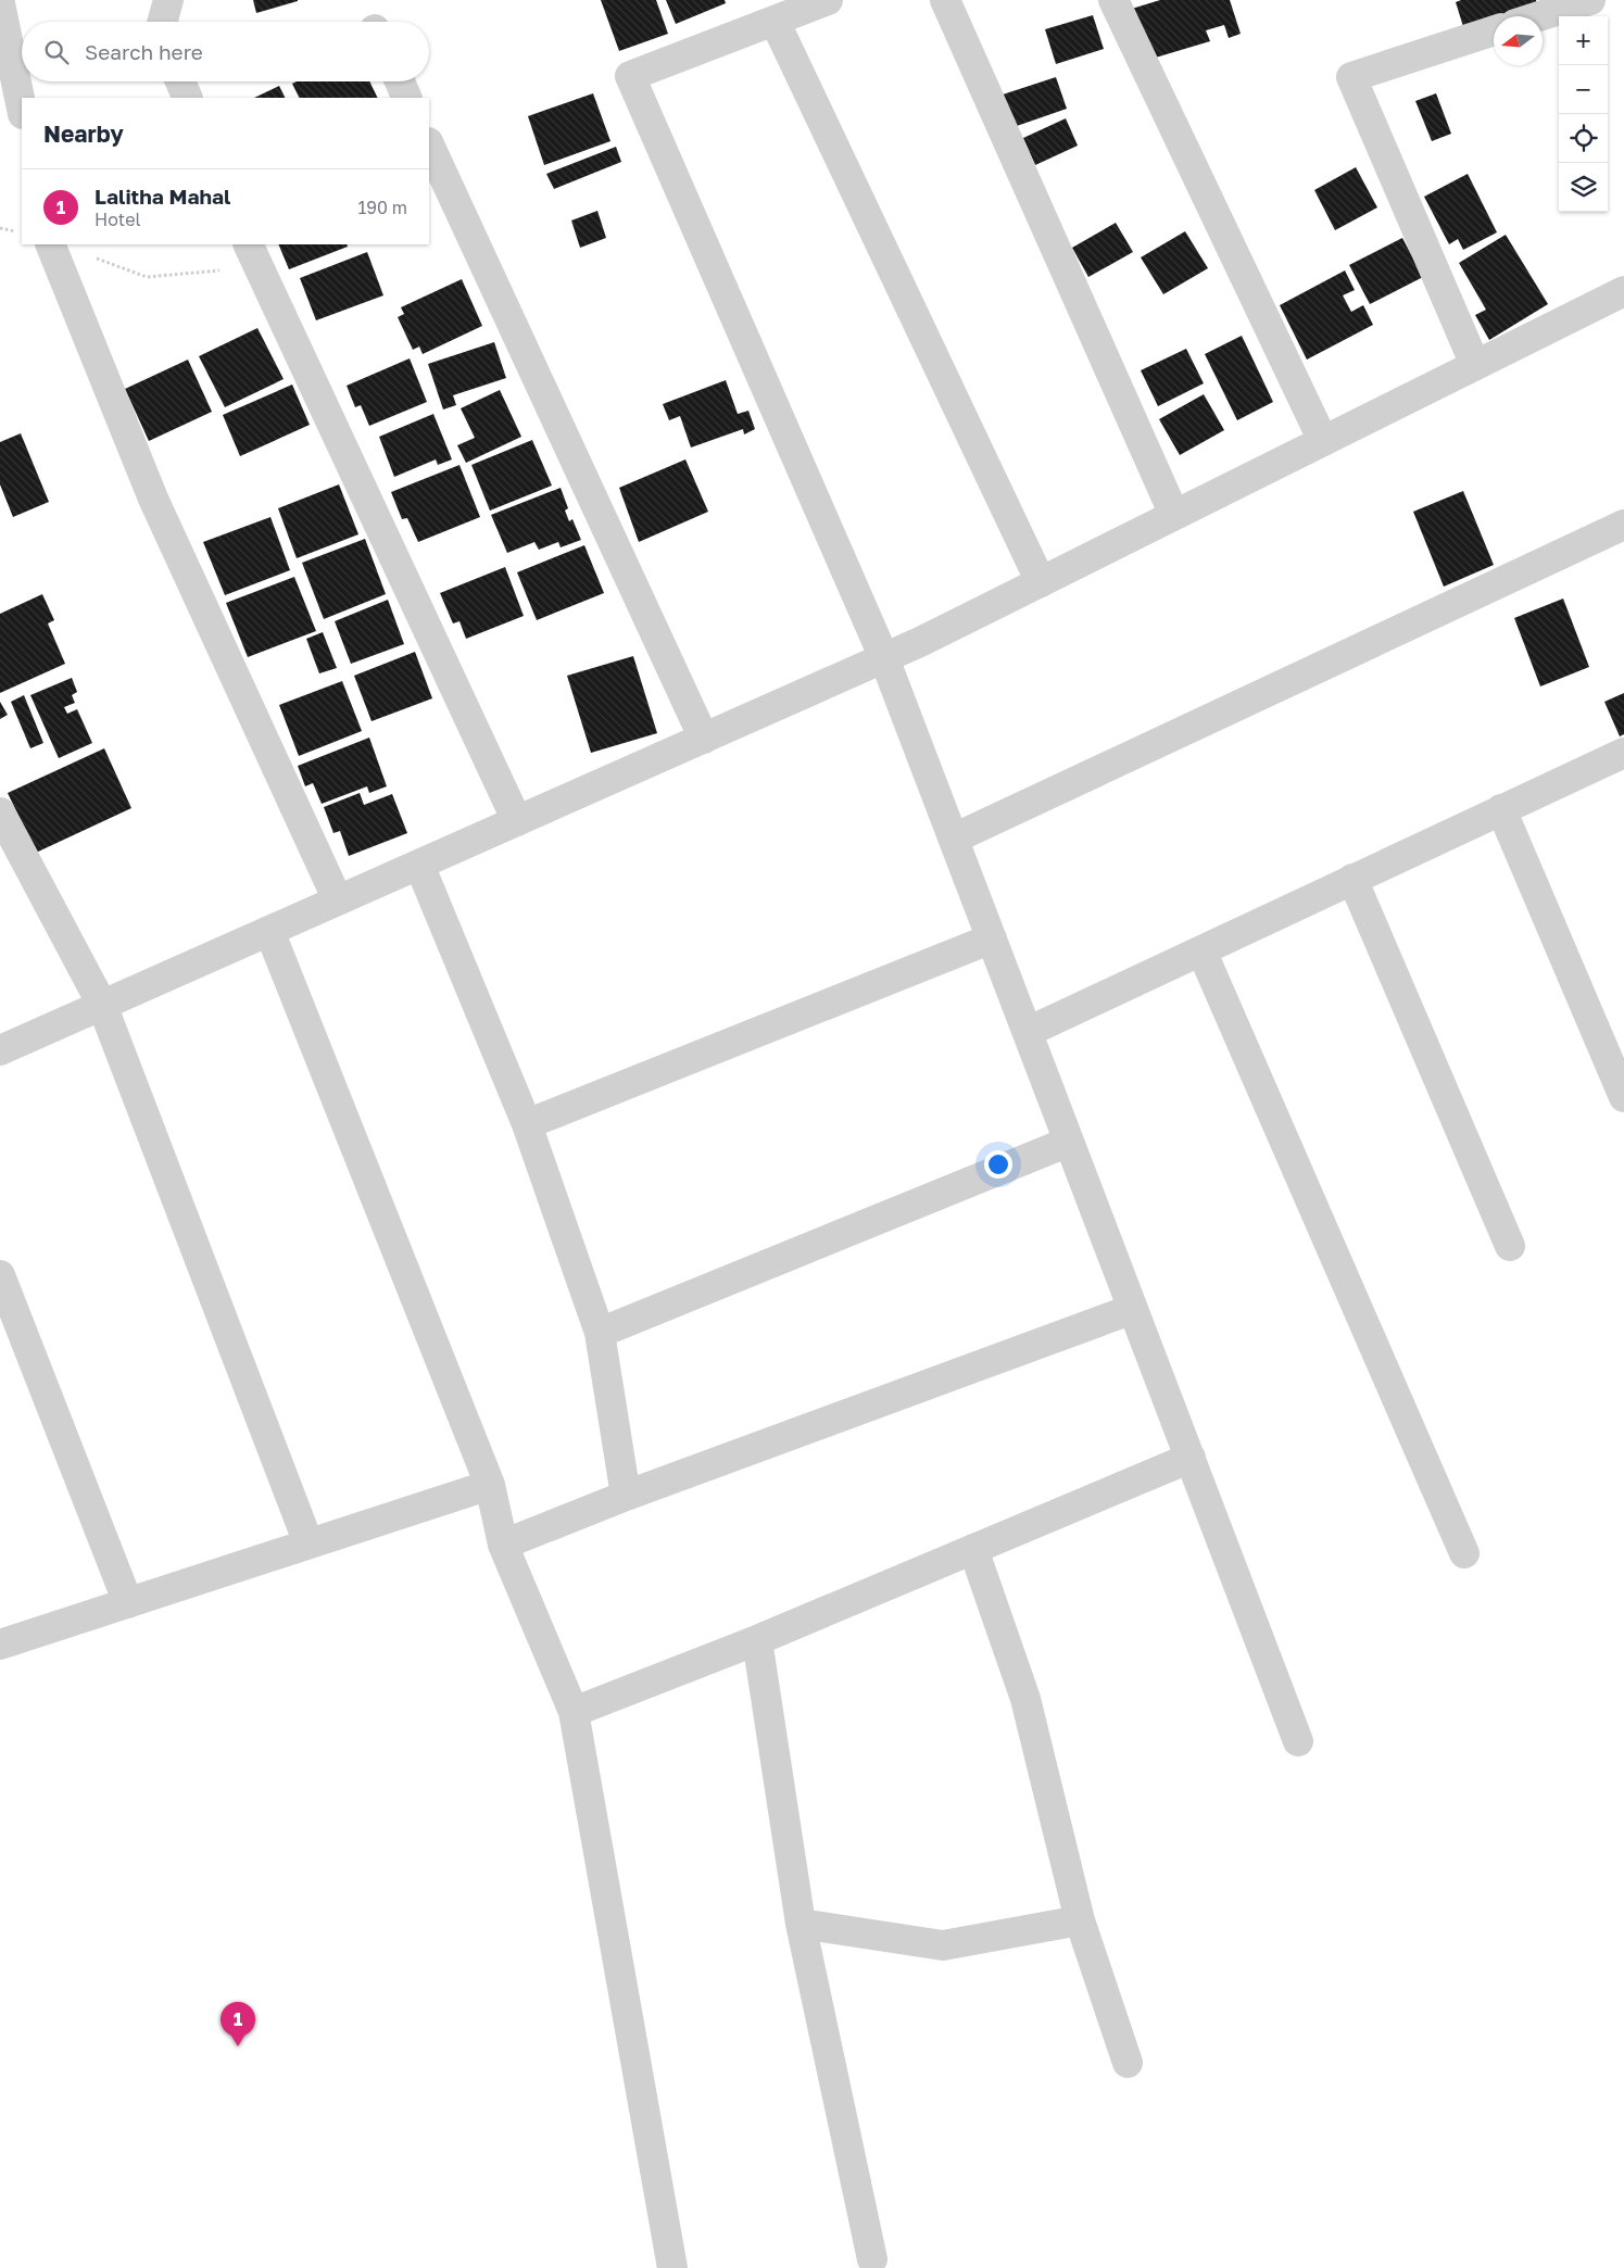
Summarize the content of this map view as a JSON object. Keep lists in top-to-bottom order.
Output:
{
  "north": "left",
  "page": {
    "map_buttons": ["+", "−"],
    "search": "Search here",
    "heading": "Nearby",
    "list": [
      {
        "mark": "1",
        "name": "Lalitha Mahal",
        "note": "Hotel",
        "value": "190 m"
      }
    ],
    "pins": "1"
  }
}
